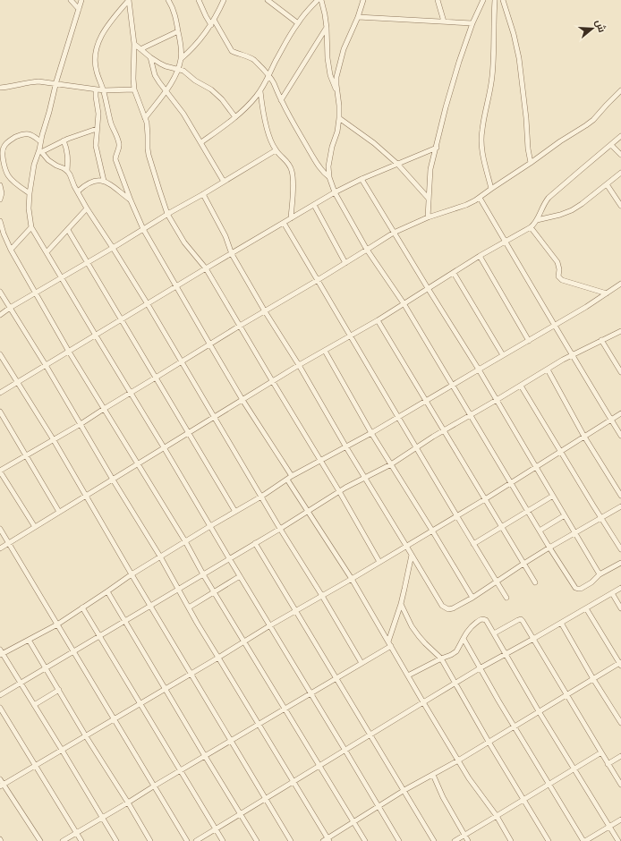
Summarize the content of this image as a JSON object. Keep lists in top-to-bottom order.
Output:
{
  "north": "right"
}
